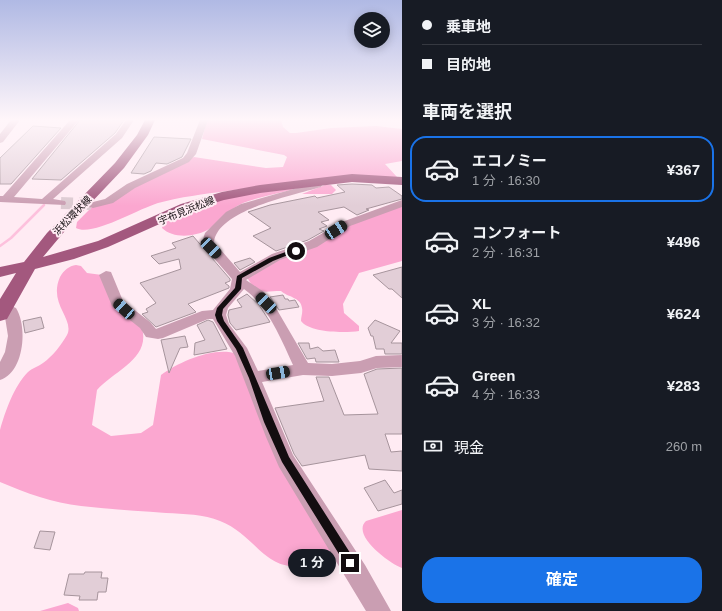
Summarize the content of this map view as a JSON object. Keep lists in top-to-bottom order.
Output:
{
  "streets": {
    "main road": ["宇布見浜松線", "浜松環状線"]
  },
  "crossings": [
    ["宇布見浜松線", "浜松環状線"]
  ],
  "page": {
    "banner": ["乗車地", "目的地"],
    "heading": "車両を選択",
    "list": [
      {
        "name": "エコノミー",
        "note": "1 分 · 16:30",
        "value": "¥367"
      },
      {
        "name": "コンフォート",
        "note": "2 分 · 16:31",
        "value": "¥496"
      },
      {
        "name": "XL",
        "note": "3 分 · 16:32",
        "value": "¥624"
      },
      {
        "name": "Green",
        "note": "4 分 · 16:33",
        "value": "¥283"
      }
    ],
    "pay": ["現金", "260 m"],
    "bubble": "1 分",
    "buttons": "確定"
  }
}
